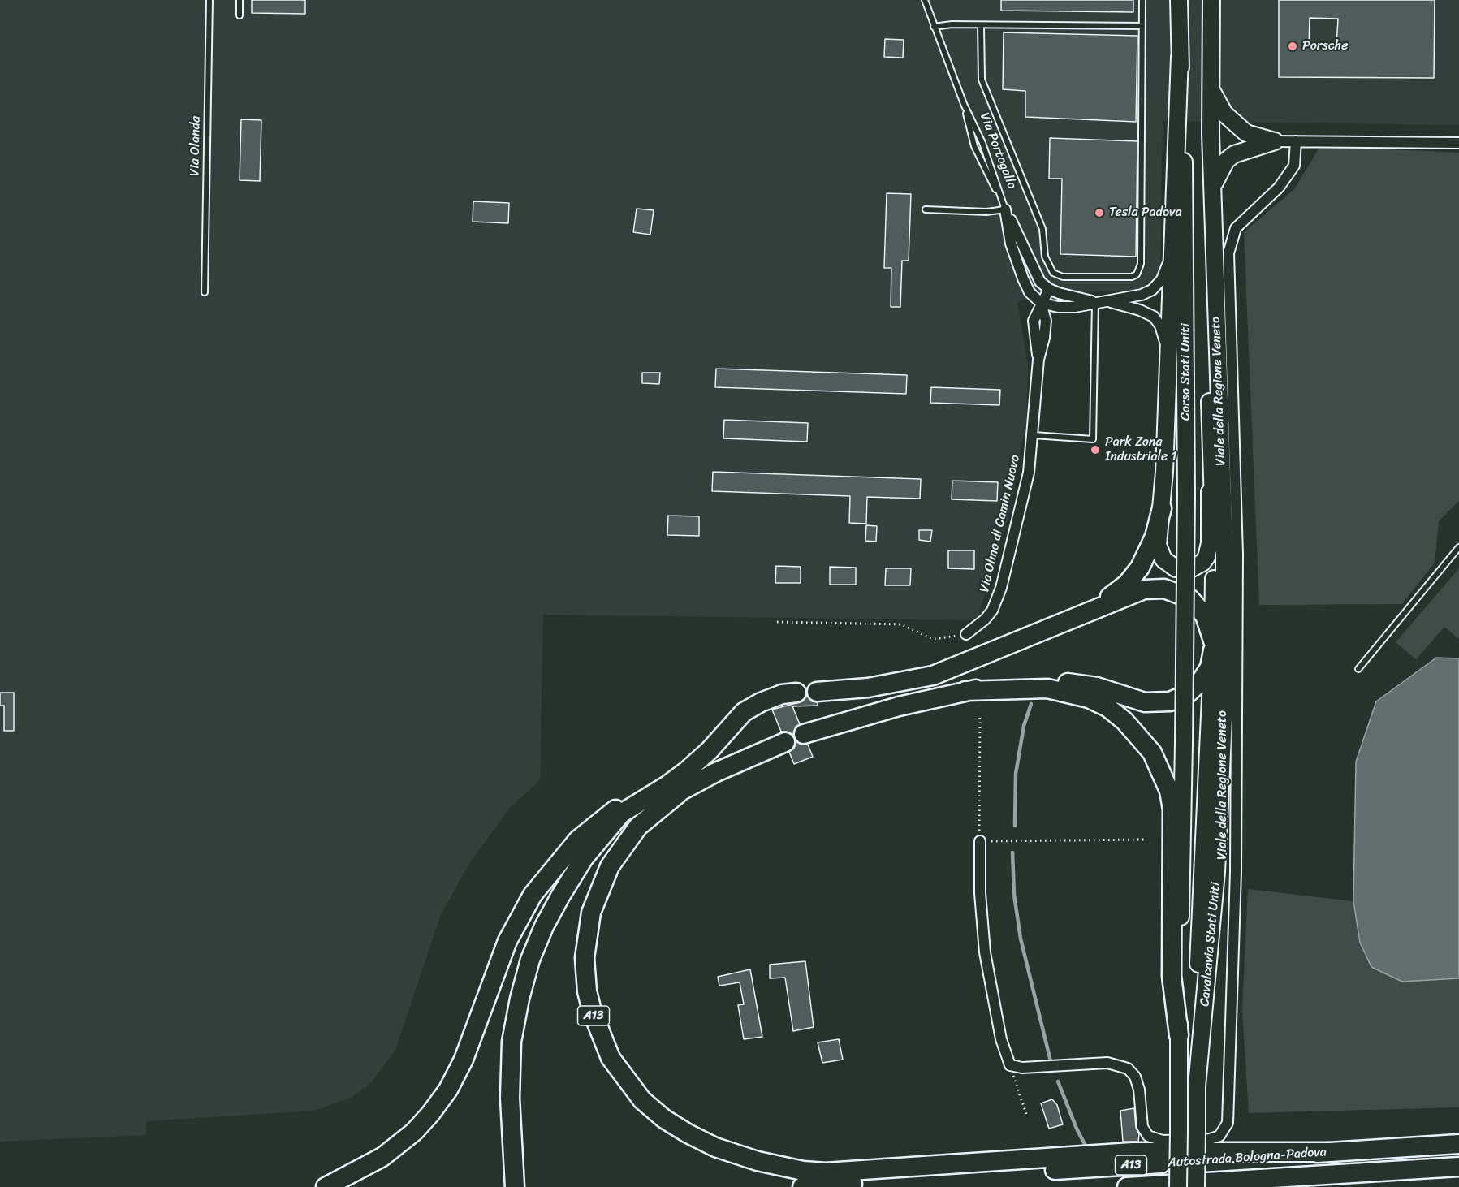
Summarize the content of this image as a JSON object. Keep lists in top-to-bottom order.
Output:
{
  "streets": {
    "highway": ["A13", "Autostrada Bologna-Padova"],
    "main road": ["Corso Stati Uniti", "Cavalcavia Stati Uniti"],
    "street": ["Via Portogallo", "Viale della Regione Veneto", "Via Olmo di Camin Nuovo"],
    "lane": ["Via Olanda"]
  },
  "crossings": [
    ["Via Portogallo", "Via Olmo di Camin Nuovo"],
    ["Corso Stati Uniti", "Cavalcavia Stati Uniti"],
    ["A13", "Autostrada Bologna-Padova"]
  ],
  "places": ["Porsche", "Tesla Padova", "Park Zona Industriale 1"]
}
